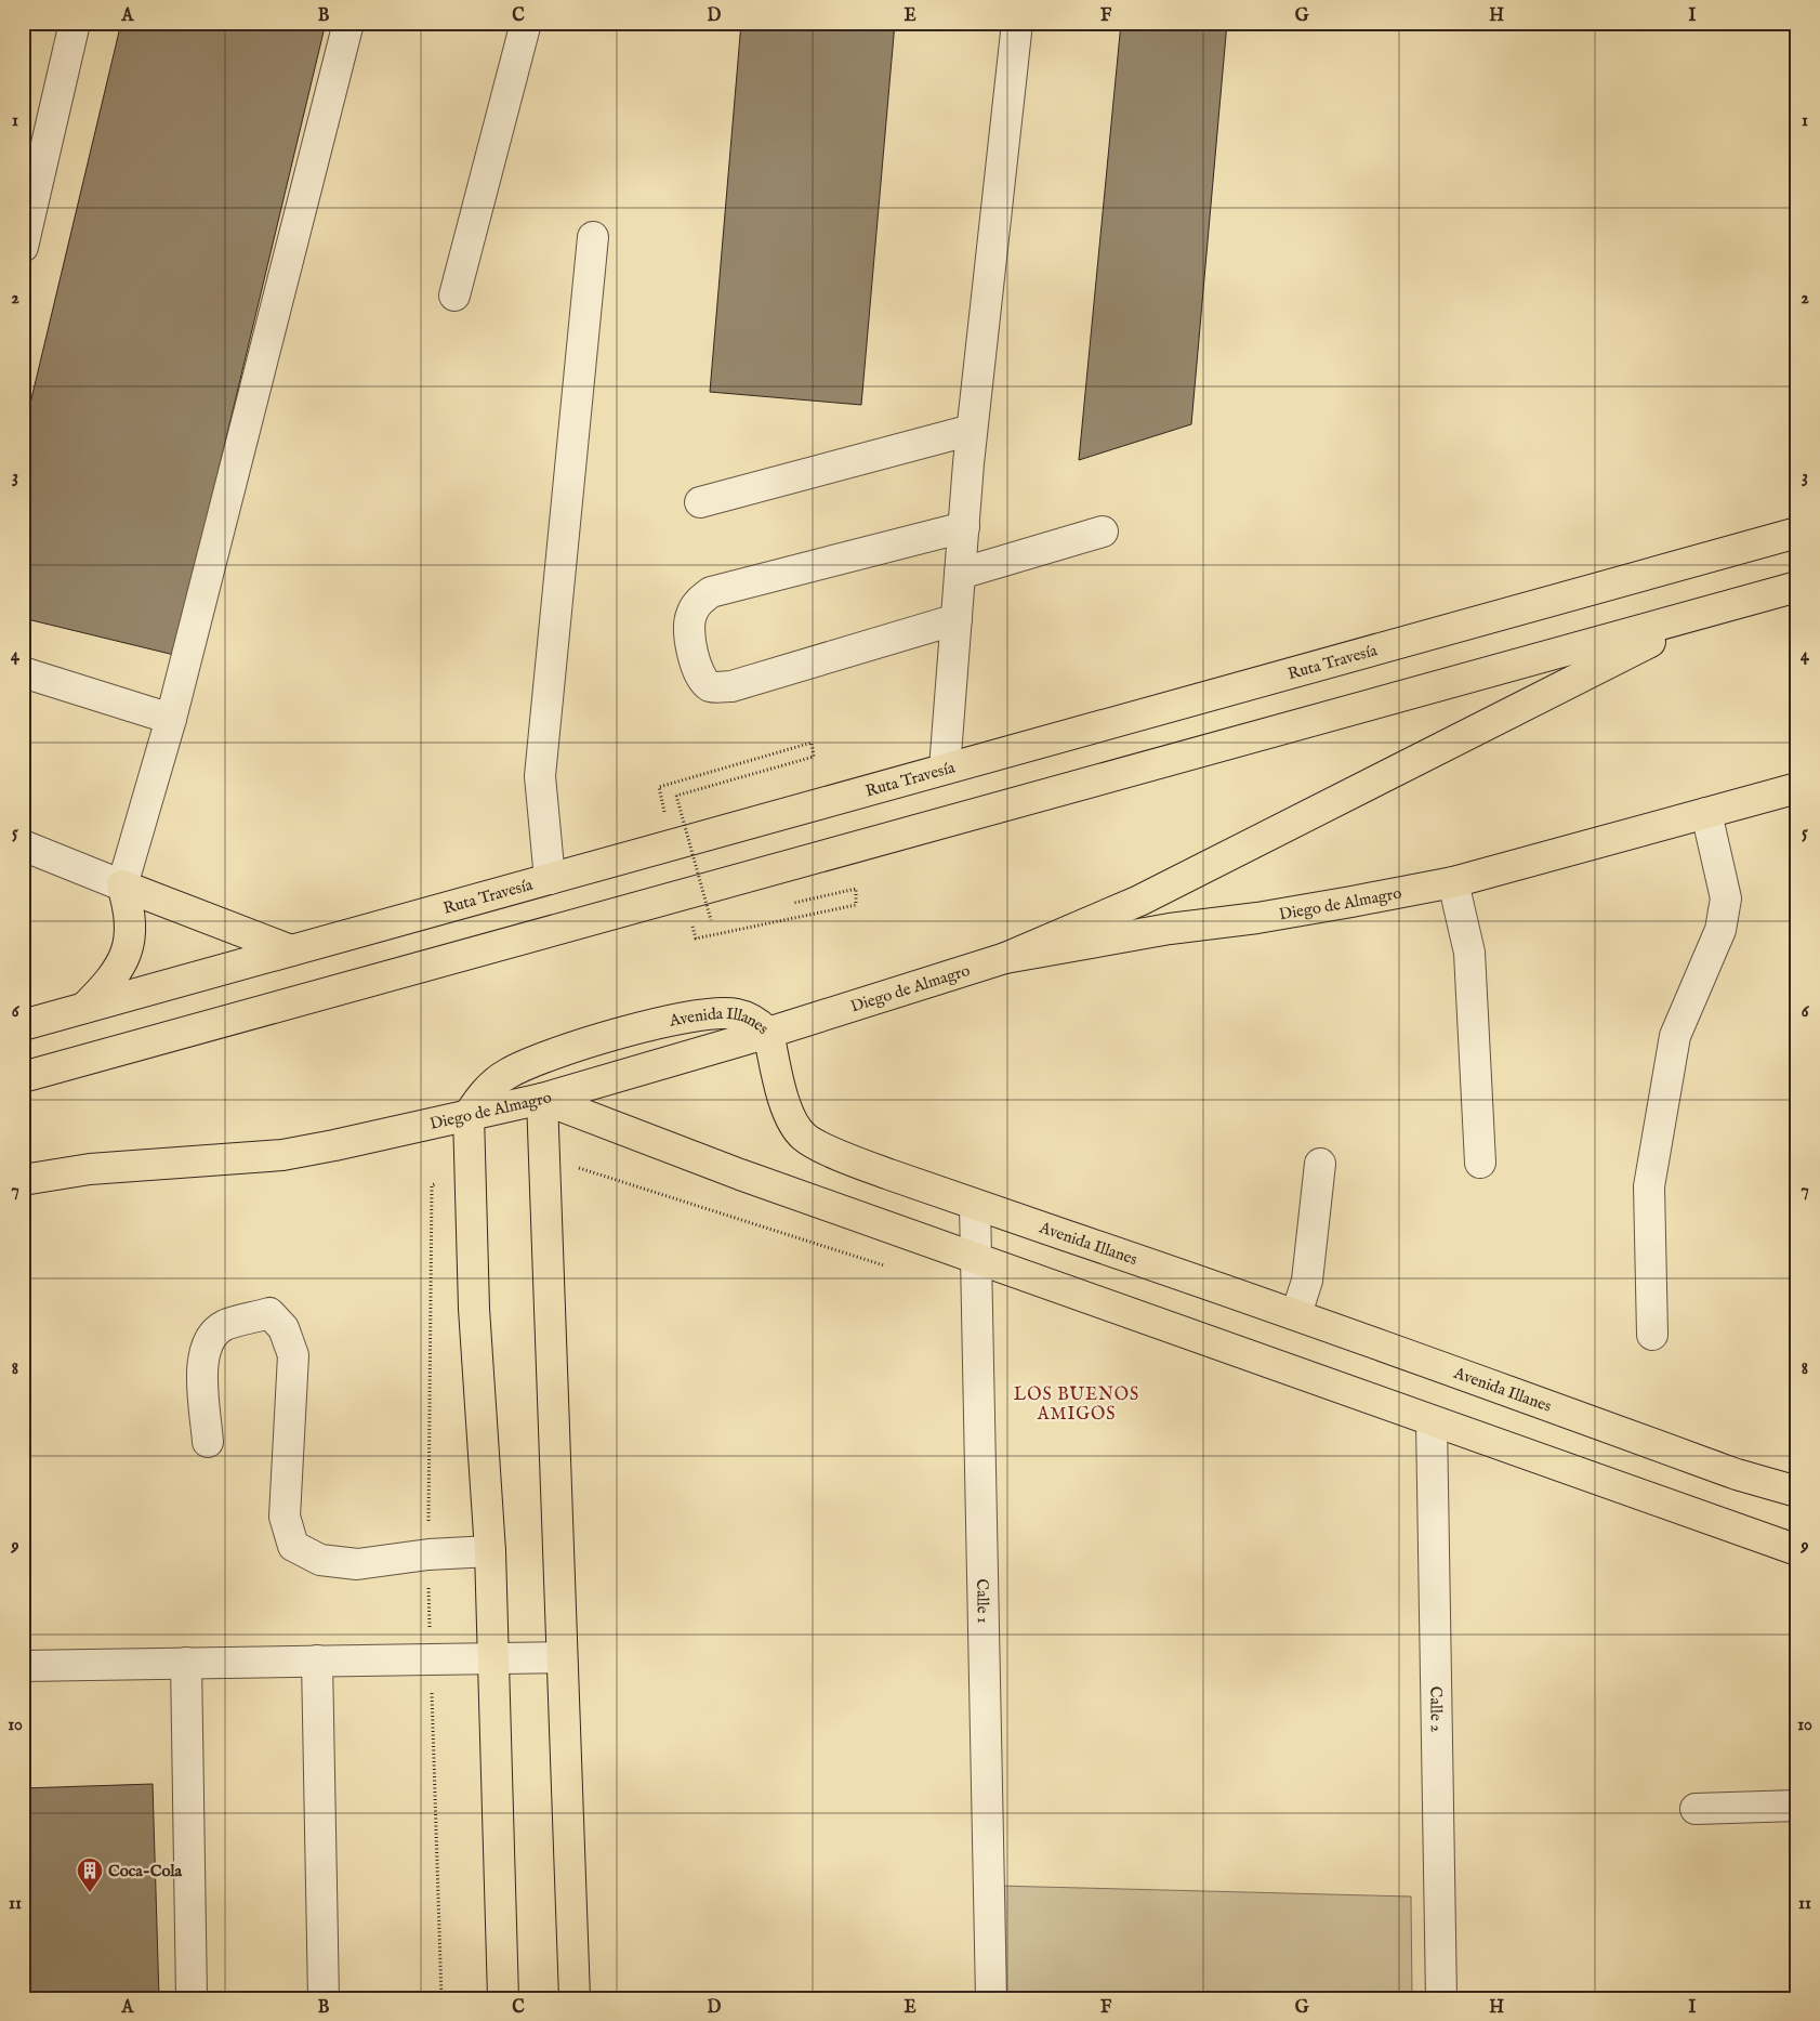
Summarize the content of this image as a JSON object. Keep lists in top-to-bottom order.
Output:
{
  "streets": {
    "main road": ["Ruta Travesía", "Diego de Almagro", "Avenida Illanes"],
    "street": ["Calle 1", "Calle 2"]
  },
  "crossings": [
    ["Diego de Almagro", "Avenida Illanes"],
    ["Avenida Illanes", "Calle 1"]
  ],
  "districts": ["LOS BUENOS AMIGOS"],
  "places": {
    "building": ["Coca-Cola"]
  },
  "grid": {
    "columns": [
      "A",
      "B",
      "C",
      "D",
      "E",
      "F",
      "G",
      "H",
      "I"
    ],
    "rows": [
      "1",
      "2",
      "3",
      "4",
      "5",
      "6",
      "7",
      "8",
      "9",
      "10",
      "11"
    ]
  }
}
